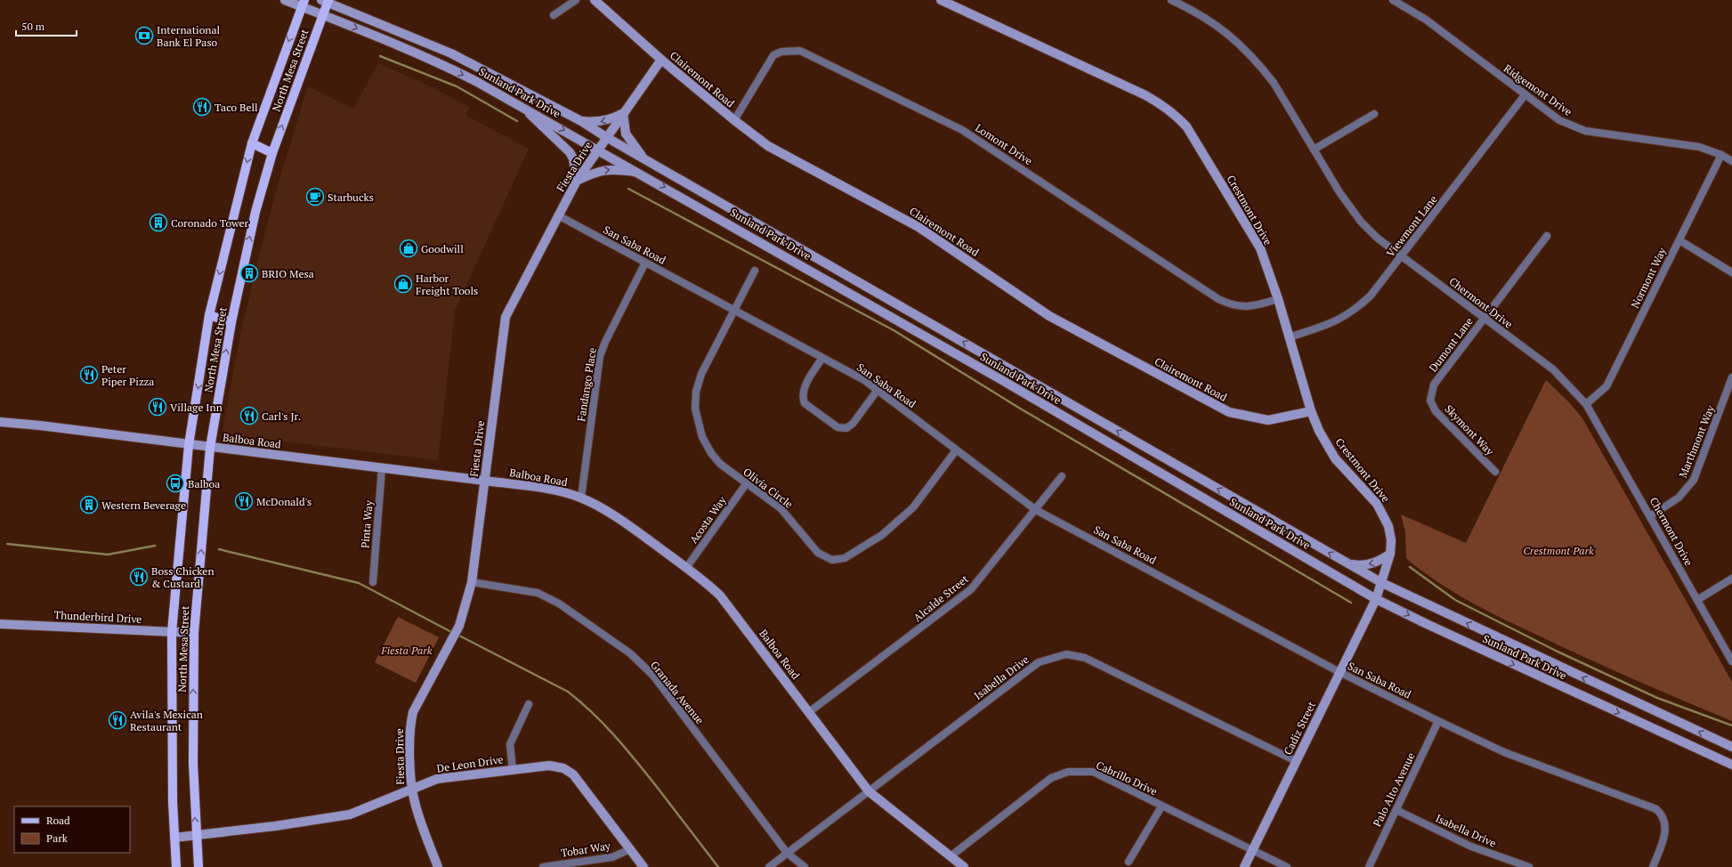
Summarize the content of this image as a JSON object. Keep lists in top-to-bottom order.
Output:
{
  "streets": {
    "main road": ["North Mesa Street"],
    "street": [
      "Clairemont Road",
      "Ridgemont Drive",
      "Sunland Park Drive",
      "Lomont Drive",
      "Fiesta Drive",
      "Crestmont Drive",
      "Viewmont Lane",
      "San Saba Road",
      "Normont Way",
      "Chermont Drive",
      "Dumont Lane",
      "Fandango Place",
      "Skymont Way",
      "Balboa Road",
      "Marthmont Way",
      "Olivia Circle",
      "Acosta Way",
      "Pinta Way",
      "Alcalde Street",
      "Thunderbird Drive",
      "Isabella Drive",
      "Granada Avenue",
      "Cadiz Street",
      "De Leon Drive",
      "Cabrillo Drive",
      "Palo Alto Avenue",
      "Tobar Way"
    ]
  },
  "crossings": [
    ["North Mesa Street", "Sunland Park Drive"],
    ["North Mesa Street", "Balboa Road"],
    ["North Mesa Street", "Thunderbird Drive"],
    ["North Mesa Street", "De Leon Drive"],
    ["Clairemont Road", "Lomont Drive"],
    ["Clairemont Road", "Fiesta Drive"],
    ["Clairemont Road", "Crestmont Drive"],
    ["Ridgemont Drive", "Viewmont Lane"],
    ["Ridgemont Drive", "Normont Way"],
    ["Sunland Park Drive", "Fiesta Drive"],
    ["Sunland Park Drive", "Crestmont Drive"],
    ["Sunland Park Drive", "Cadiz Street"],
    ["Lomont Drive", "Crestmont Drive"],
    ["Fiesta Drive", "San Saba Road"],
    ["Fiesta Drive", "Balboa Road"],
    ["Fiesta Drive", "Granada Avenue"],
    ["Fiesta Drive", "De Leon Drive"],
    ["Crestmont Drive", "Viewmont Lane"],
    ["Crestmont Drive", "Cadiz Street"],
    ["Viewmont Lane", "Chermont Drive"],
    ["San Saba Road", "Fandango Place"],
    ["San Saba Road", "Olivia Circle"],
    ["San Saba Road", "Alcalde Street"],
    ["San Saba Road", "Cadiz Street"],
    ["San Saba Road", "Palo Alto Avenue"],
    ["Normont Way", "Chermont Drive"],
    ["Chermont Drive", "Dumont Lane"],
    ["Chermont Drive", "Marthmont Way"],
    ["Dumont Lane", "Skymont Way"],
    ["Fandango Place", "Balboa Road"],
    ["Balboa Road", "Acosta Way"],
    ["Balboa Road", "Pinta Way"],
    ["Balboa Road", "Alcalde Street"],
    ["Balboa Road", "Isabella Drive"],
    ["Balboa Road", "Cabrillo Drive"],
    ["Olivia Circle", "Acosta Way"],
    ["Isabella Drive", "Granada Avenue"],
    ["Isabella Drive", "Cadiz Street"],
    ["Isabella Drive", "Palo Alto Avenue"],
    ["Cadiz Street", "Cabrillo Drive"],
    ["De Leon Drive", "Tobar Way"]
  ],
  "parks": ["Crestmont Park", "Fiesta Park"],
  "places": {
    "bank": ["International Bank El Paso"],
    "restaurant": [
      "Taco Bell",
      "Peter Piper Pizza",
      "Village Inn",
      "Carl's Jr.",
      "McDonald's",
      "Boss Chicken & Custard",
      "Avila's Mexican Restaurant"
    ],
    "cafe": ["Starbucks"],
    "building": ["Coronado Tower", "BRIO Mesa", "Western Beverage"],
    "shop": ["Goodwill", "Harbor Freight Tools"],
    "bus stop": ["Balboa"]
  },
  "legend": ["Road", "Park"],
  "scale_bar": "50 m"
}
